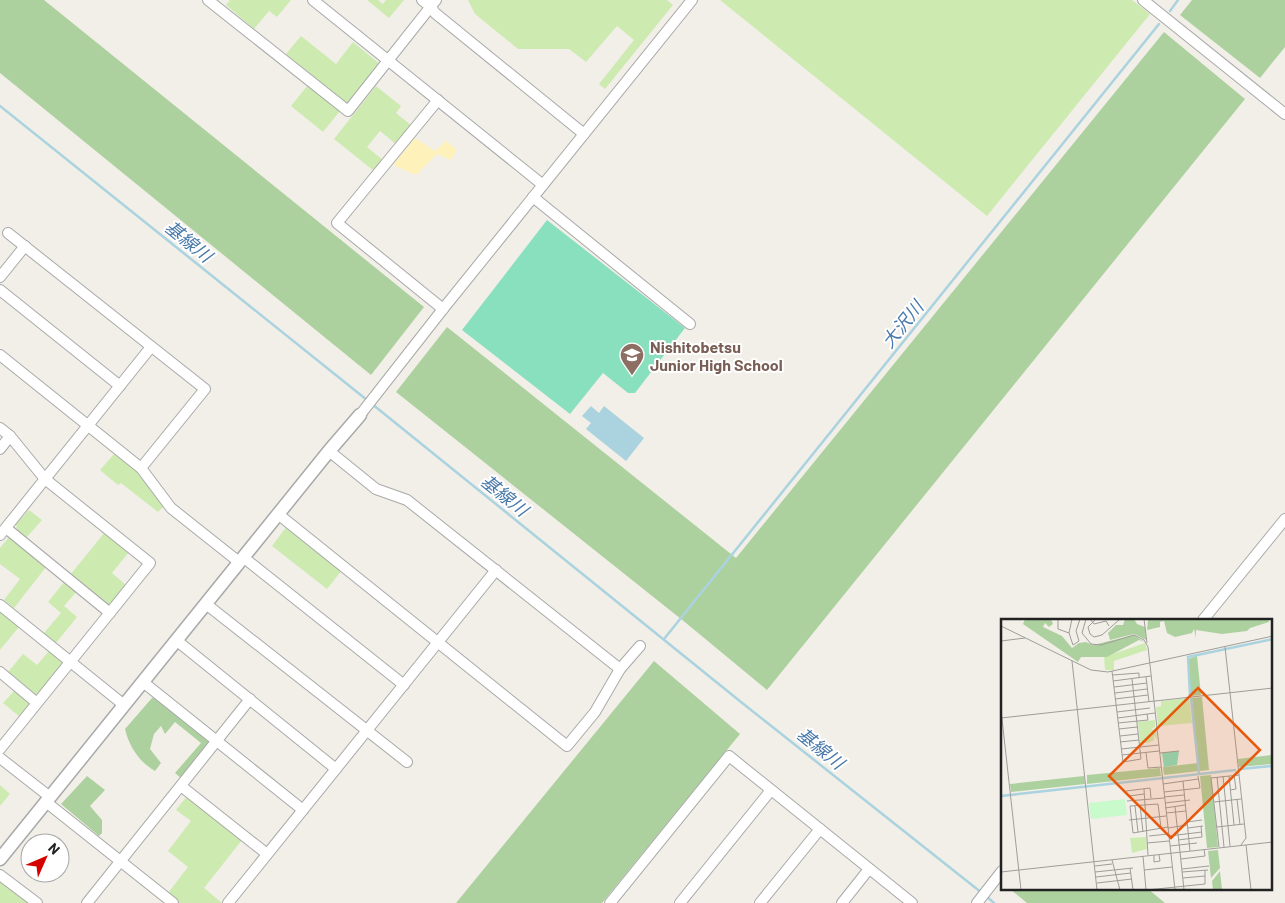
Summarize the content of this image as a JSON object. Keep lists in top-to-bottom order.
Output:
{
  "water": ["基線川", "大沢川"],
  "places": {
    "school or university": ["Nishitobetsu Junior High School"]
  },
  "north": "top right"
}
